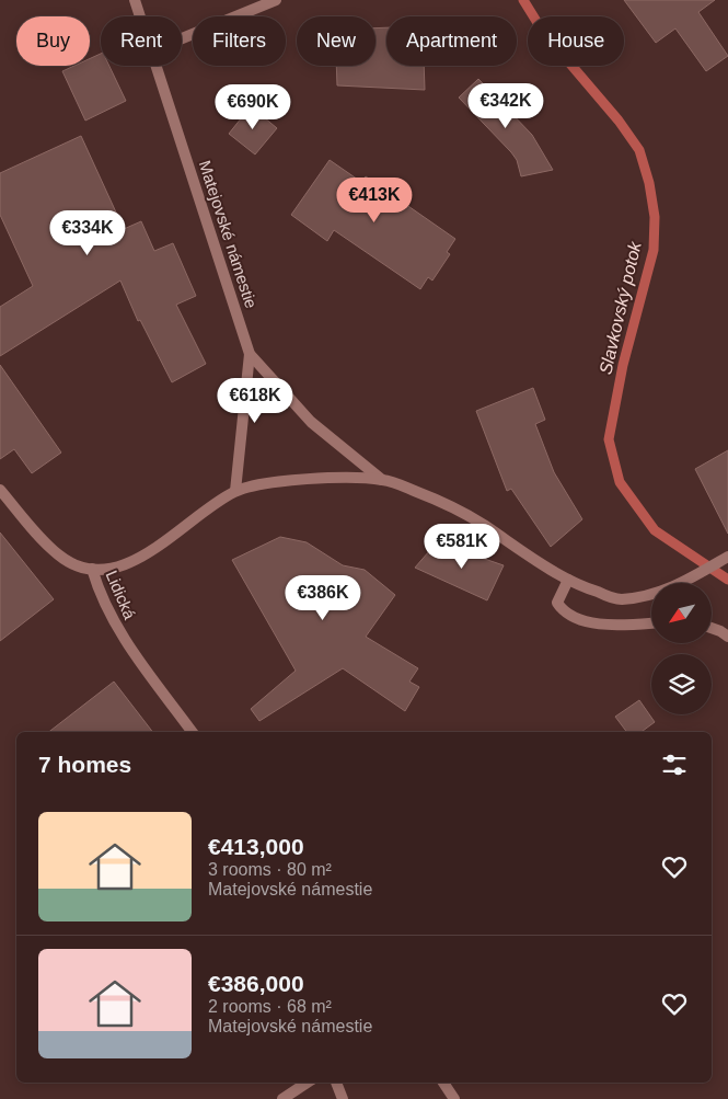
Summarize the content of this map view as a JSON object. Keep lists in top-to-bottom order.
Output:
{
  "streets": {
    "street": ["Matejovské námestie", "Lidická"]
  },
  "crossings": [
    ["Matejovské námestie", "Lidická"]
  ],
  "water": ["Slavkovský potok"],
  "north": "bottom left",
  "page": {
    "chip": [
      "Buy",
      "Rent",
      "Filters",
      "New",
      "Apartment",
      "House"
    ],
    "price": [
      "€342K",
      "€690K",
      "€413K",
      "€334K",
      "€618K",
      "€581K",
      "€386K"
    ],
    "heading": "7 homes",
    "list": [
      {
        "name": "€413,000",
        "note": "3 rooms · 80 m² · Matejovské námestie"
      },
      {
        "name": "€386,000",
        "note": "2 rooms · 68 m² · Matejovské námestie"
      }
    ]
  }
}
